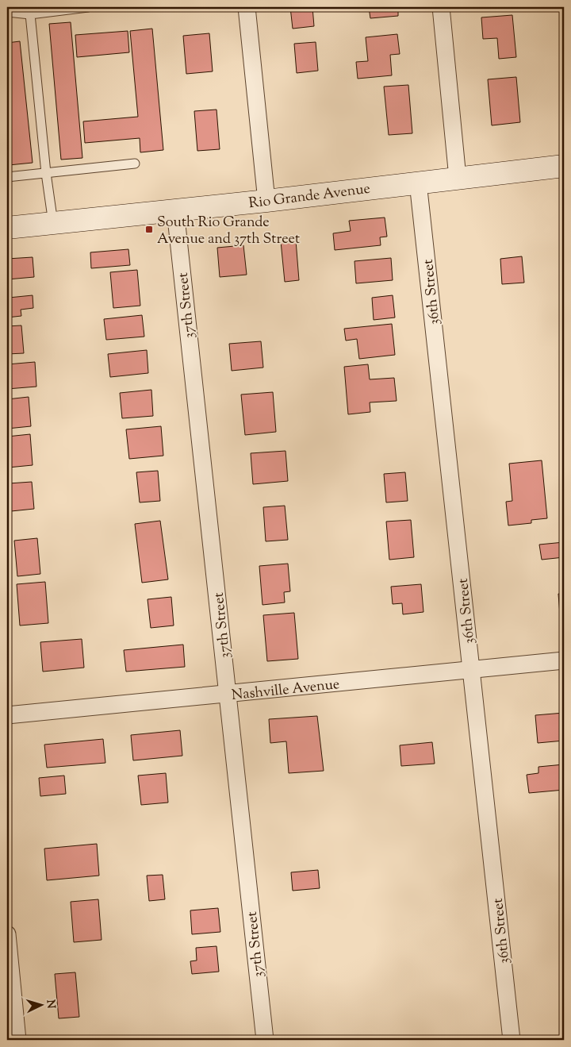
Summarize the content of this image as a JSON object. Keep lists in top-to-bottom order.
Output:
{
  "streets": {
    "street": [
      "Rio Grande Avenue",
      "36th Street",
      "37th Street",
      "Nashville Avenue"
    ]
  },
  "crossings": [
    ["Rio Grande Avenue", "36th Street"],
    ["Rio Grande Avenue", "37th Street"],
    ["36th Street", "Nashville Avenue"],
    ["37th Street", "Nashville Avenue"]
  ],
  "places": {
    "transit": ["South Rio Grande Avenue and 37th Street"]
  },
  "north": "right"
}
